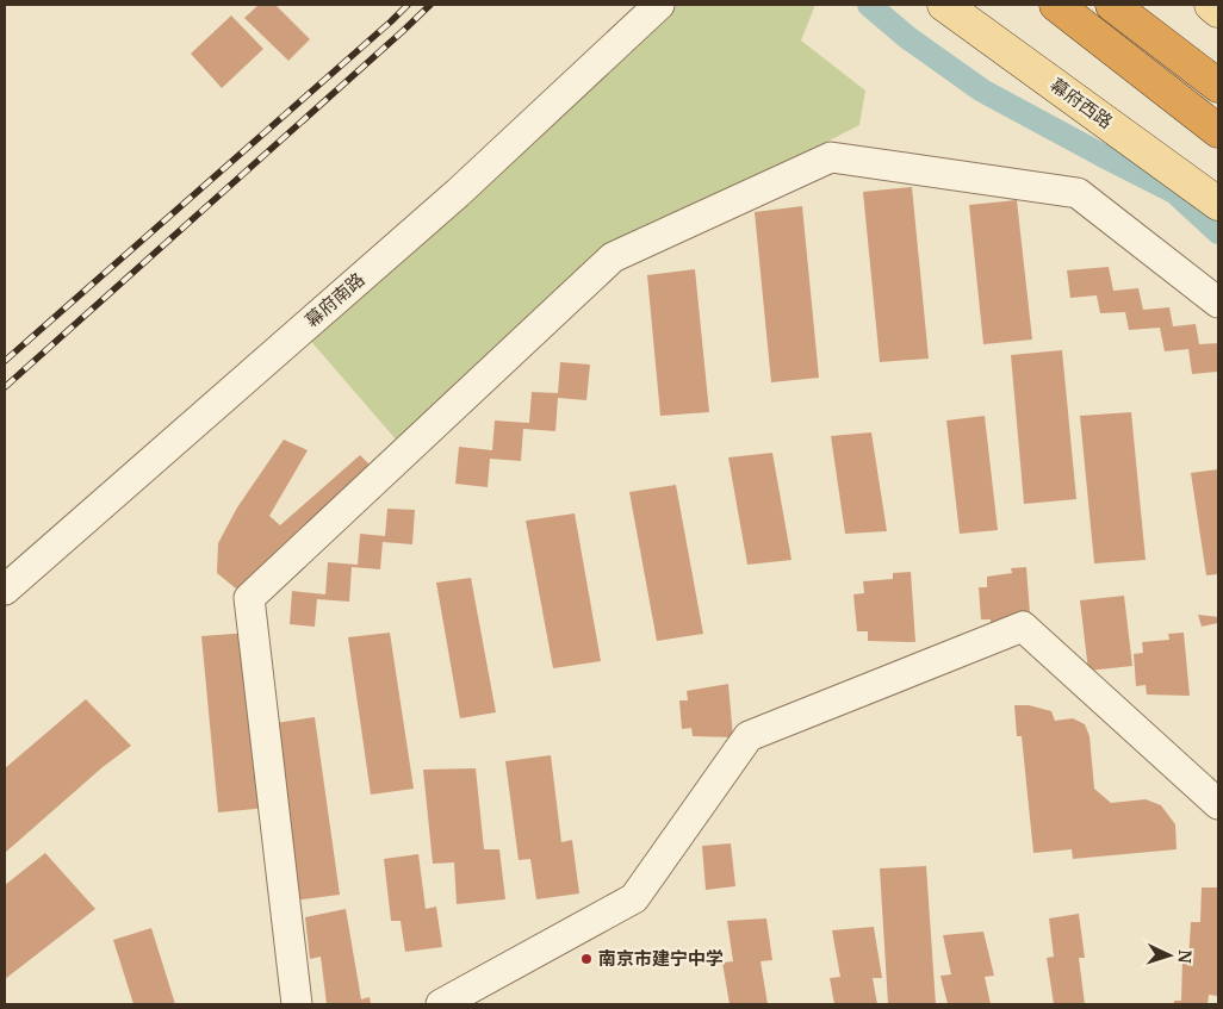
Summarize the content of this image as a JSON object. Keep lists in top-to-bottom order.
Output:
{
  "streets": {
    "main road": ["幕府西路"],
    "street": ["幕府南路"]
  },
  "places": ["南京市建宁中学"],
  "north": "right"
}
